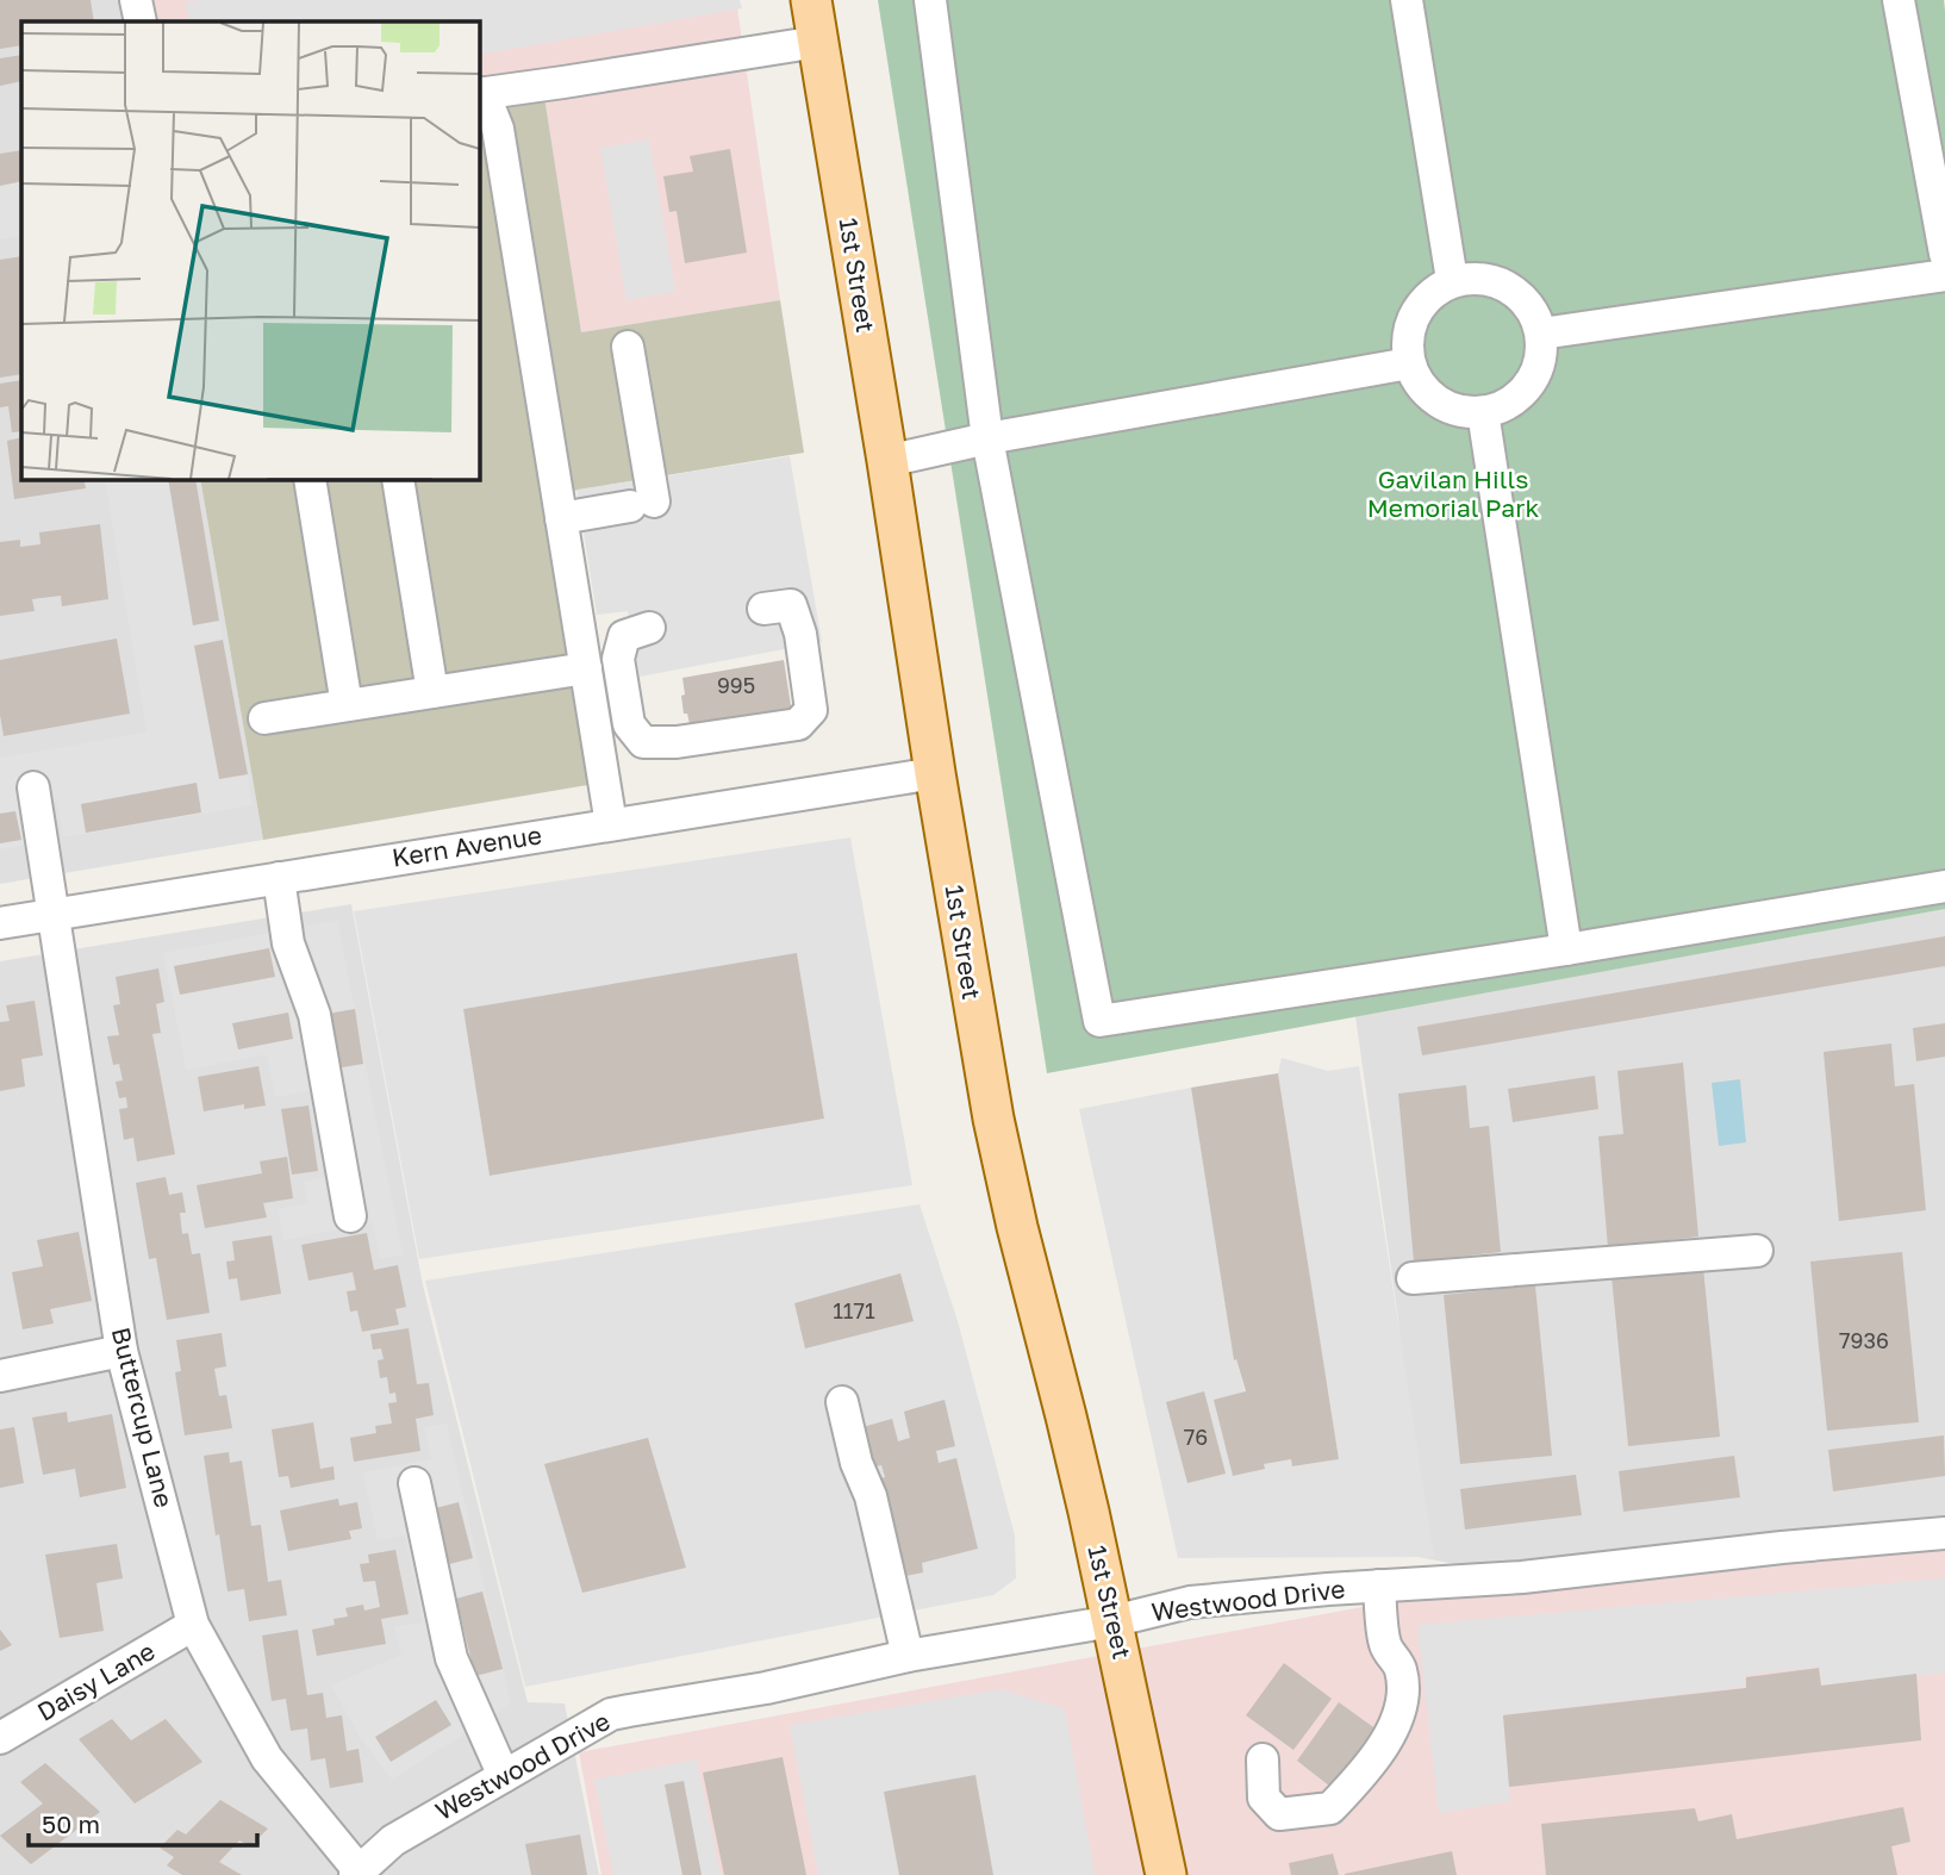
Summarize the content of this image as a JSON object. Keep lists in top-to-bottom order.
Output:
{
  "streets": {
    "main road": ["1st Street"],
    "street": [
      "Kern Avenue",
      "Buttercup Lane",
      "Westwood Drive",
      "Daisy Lane"
    ]
  },
  "crossings": [
    ["1st Street", "Kern Avenue"],
    ["1st Street", "Westwood Drive"],
    ["Kern Avenue", "Buttercup Lane"],
    ["Buttercup Lane", "Westwood Drive"],
    ["Buttercup Lane", "Daisy Lane"]
  ],
  "parks": ["Gavilan Hills Memorial Park"],
  "house_numbers": [
    "995",
    "1171",
    "7936",
    "76"
  ],
  "scale_bar": "50 m"
}
